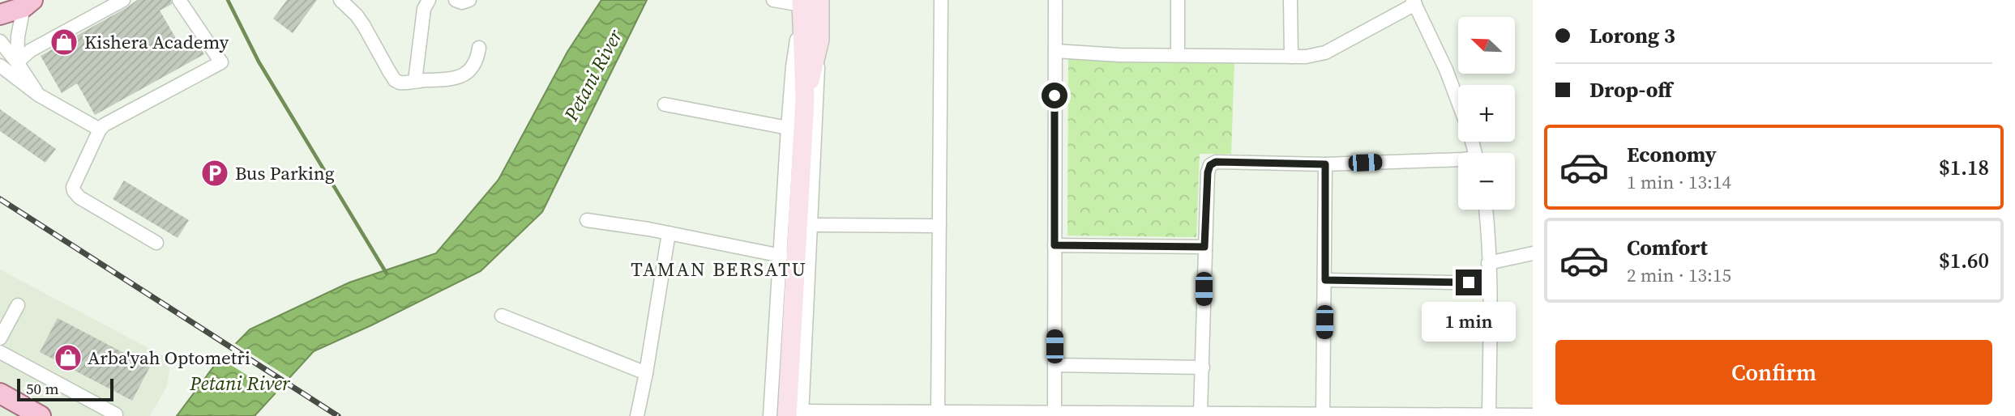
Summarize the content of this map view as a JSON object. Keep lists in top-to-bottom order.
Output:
{
  "districts": ["TAMAN BERSATU"],
  "water": ["Petani River"],
  "places": {
    "shop": ["Kishera Academy", "Arba'yah Optometri"],
    "parking": ["Bus Parking"]
  },
  "scale_bar": "50 m",
  "north": "top left",
  "page": {
    "banner": ["Lorong 3", "Drop-off"],
    "map_buttons": ["+", "−"],
    "list": [
      {
        "name": "Economy",
        "note": "1 min · 13:14",
        "value": "$1.18"
      },
      {
        "name": "Comfort",
        "note": "2 min · 13:15",
        "value": "$1.60"
      }
    ],
    "bubble": "1 min",
    "buttons": "Confirm",
    "scale": "50 m"
  }
}
